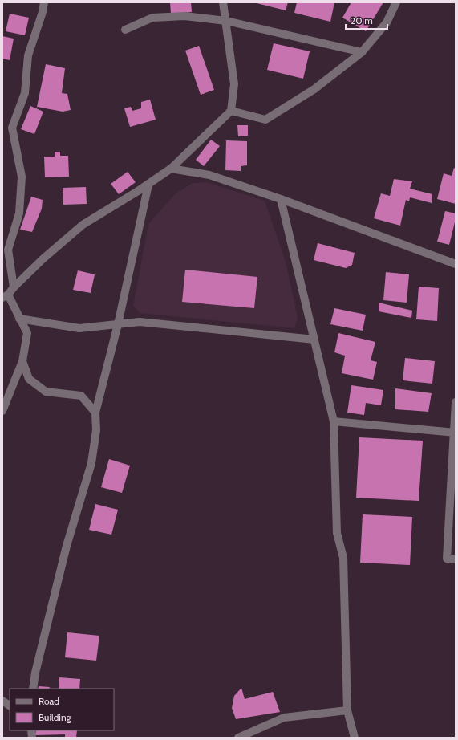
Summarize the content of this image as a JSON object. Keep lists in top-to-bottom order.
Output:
{
  "legend": ["Road", "Building"],
  "scale_bar": "20 m"
}
